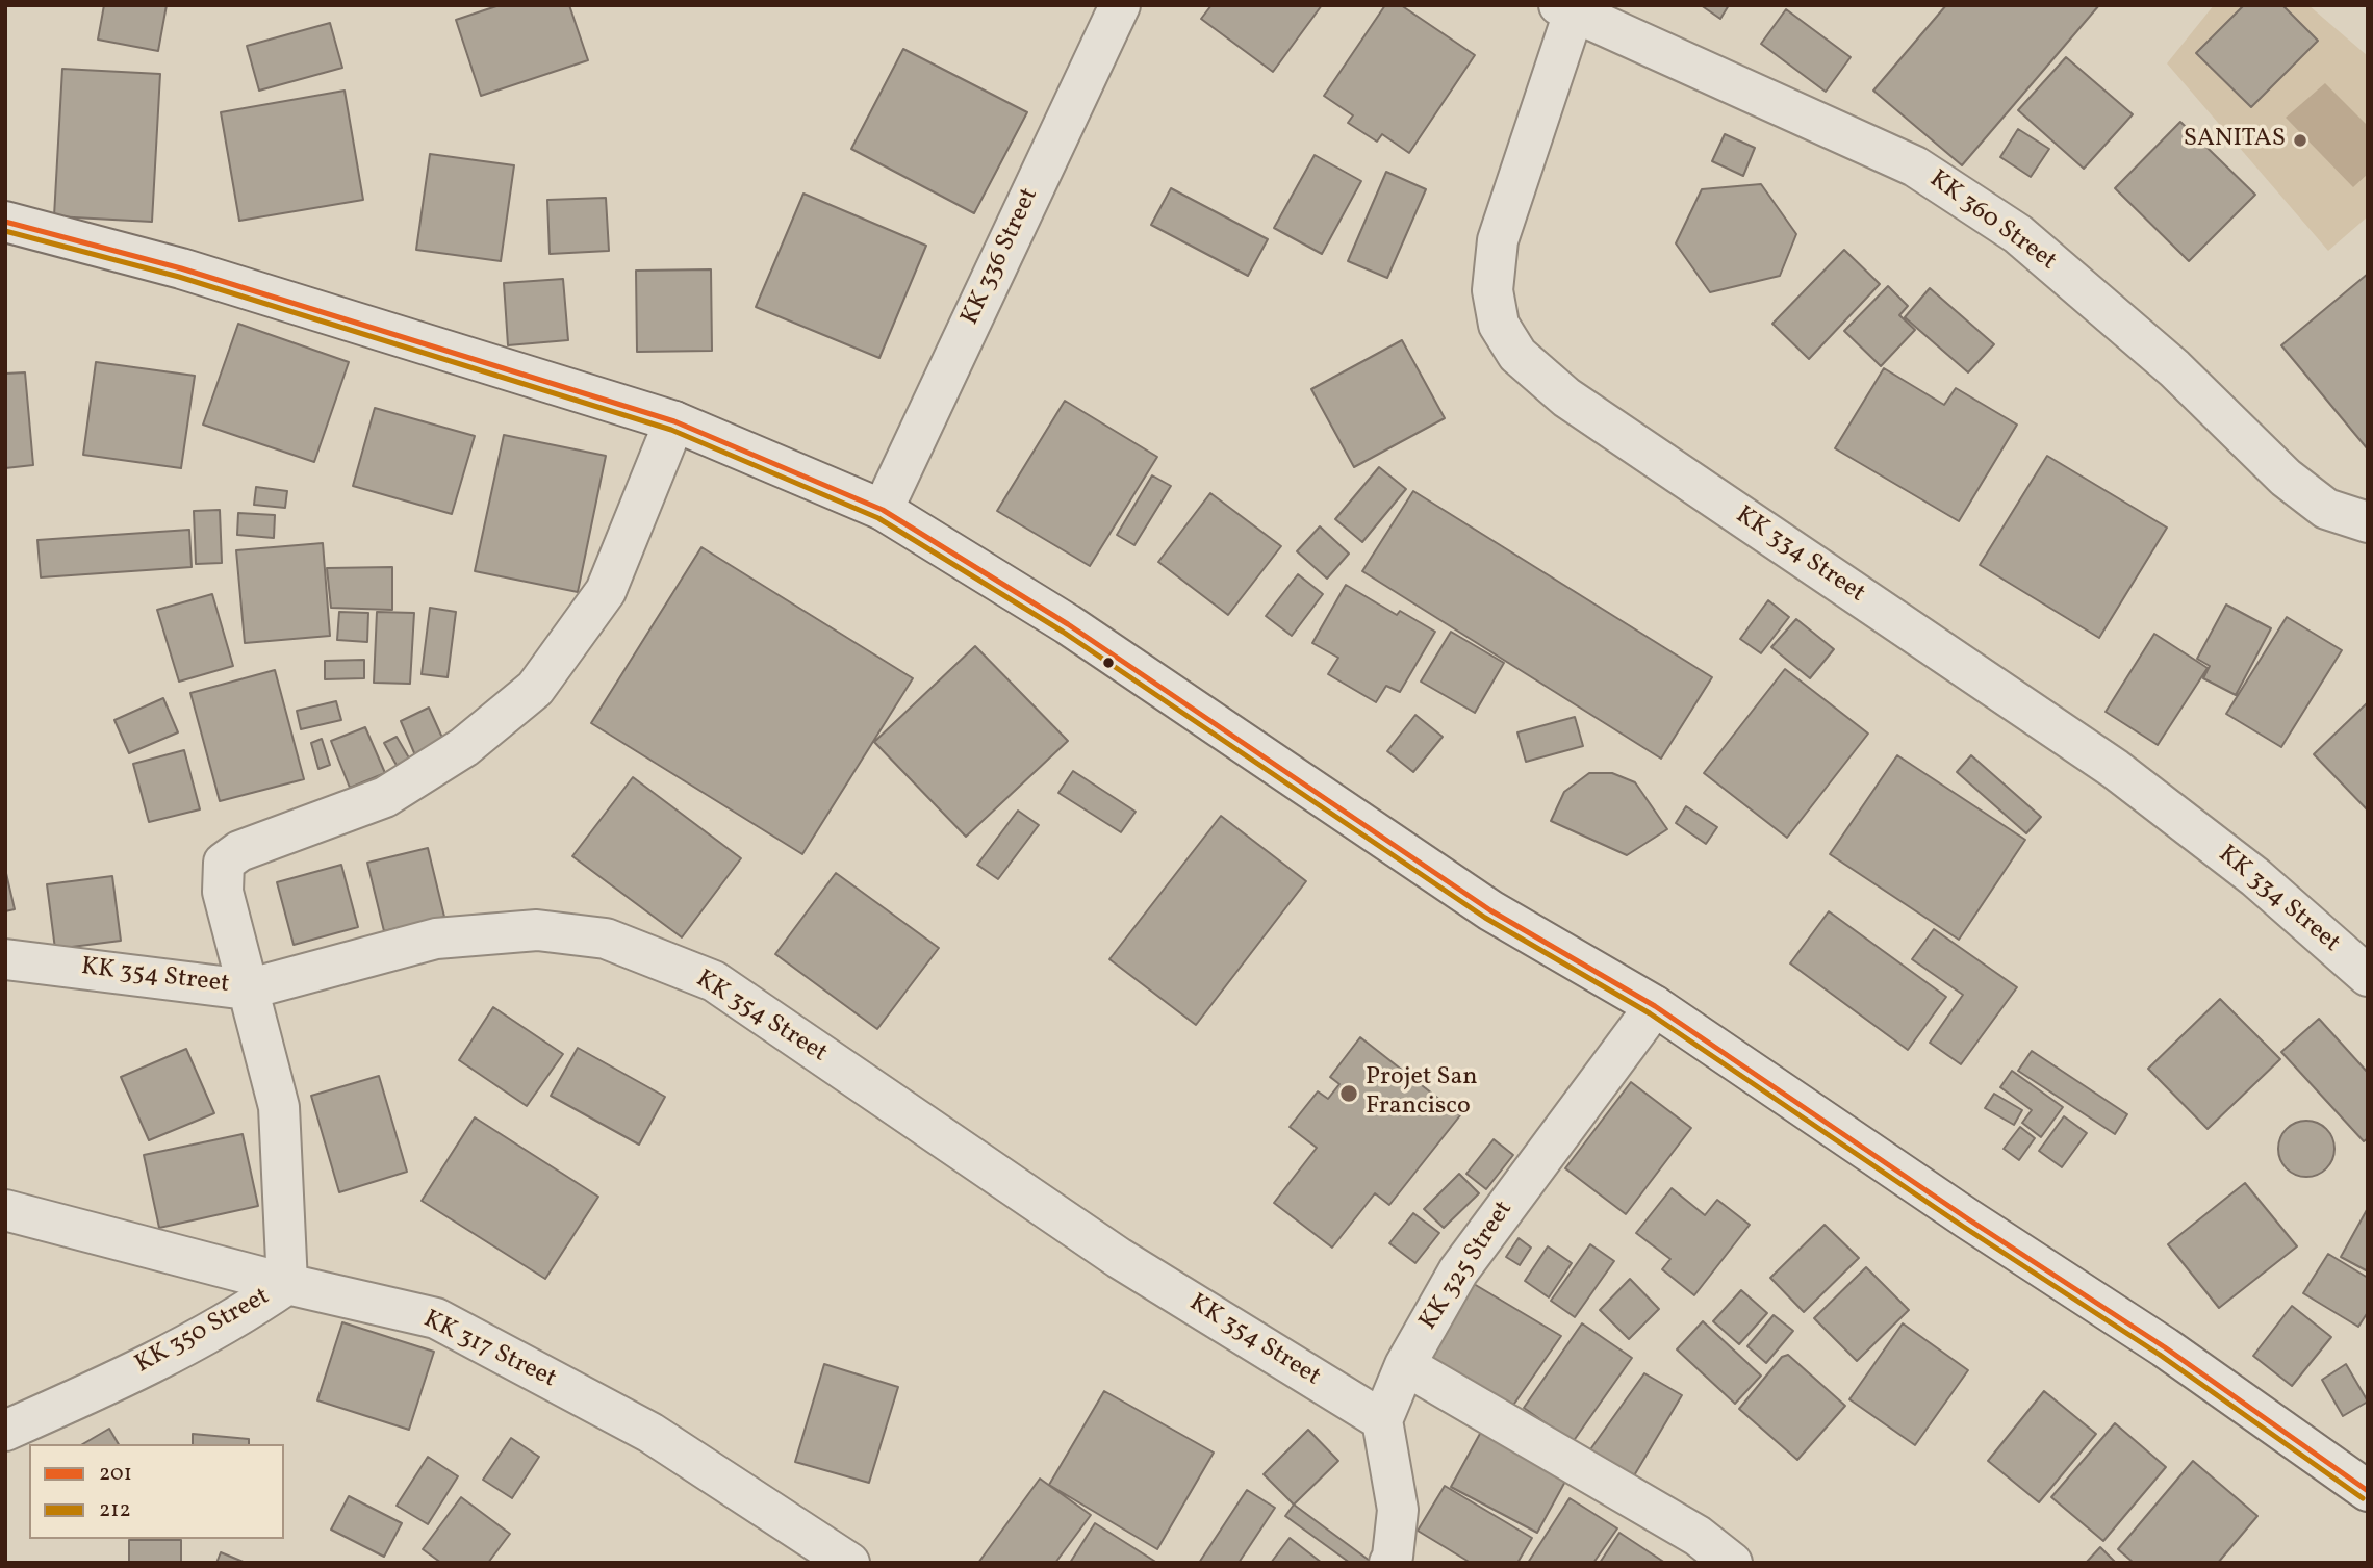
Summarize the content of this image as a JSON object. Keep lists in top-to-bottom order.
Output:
{
  "streets": {
    "street": [
      "KK 360 Street",
      "KK 336 Street",
      "KK 334 Street",
      "KK 354 Street",
      "KK 325 Street",
      "KK 350 Street",
      "KK 317 Street"
    ]
  },
  "crossings": [
    ["KK 360 Street", "KK 334 Street"],
    ["KK 354 Street", "KK 325 Street"],
    ["KK 354 Street", "KK 350 Street"],
    ["KK 350 Street", "KK 317 Street"]
  ],
  "places": ["SANITAS", "Projet San Francisco"],
  "lines": ["transit line 201", "transit line 212"],
  "legend": ["201", "212"]
}
